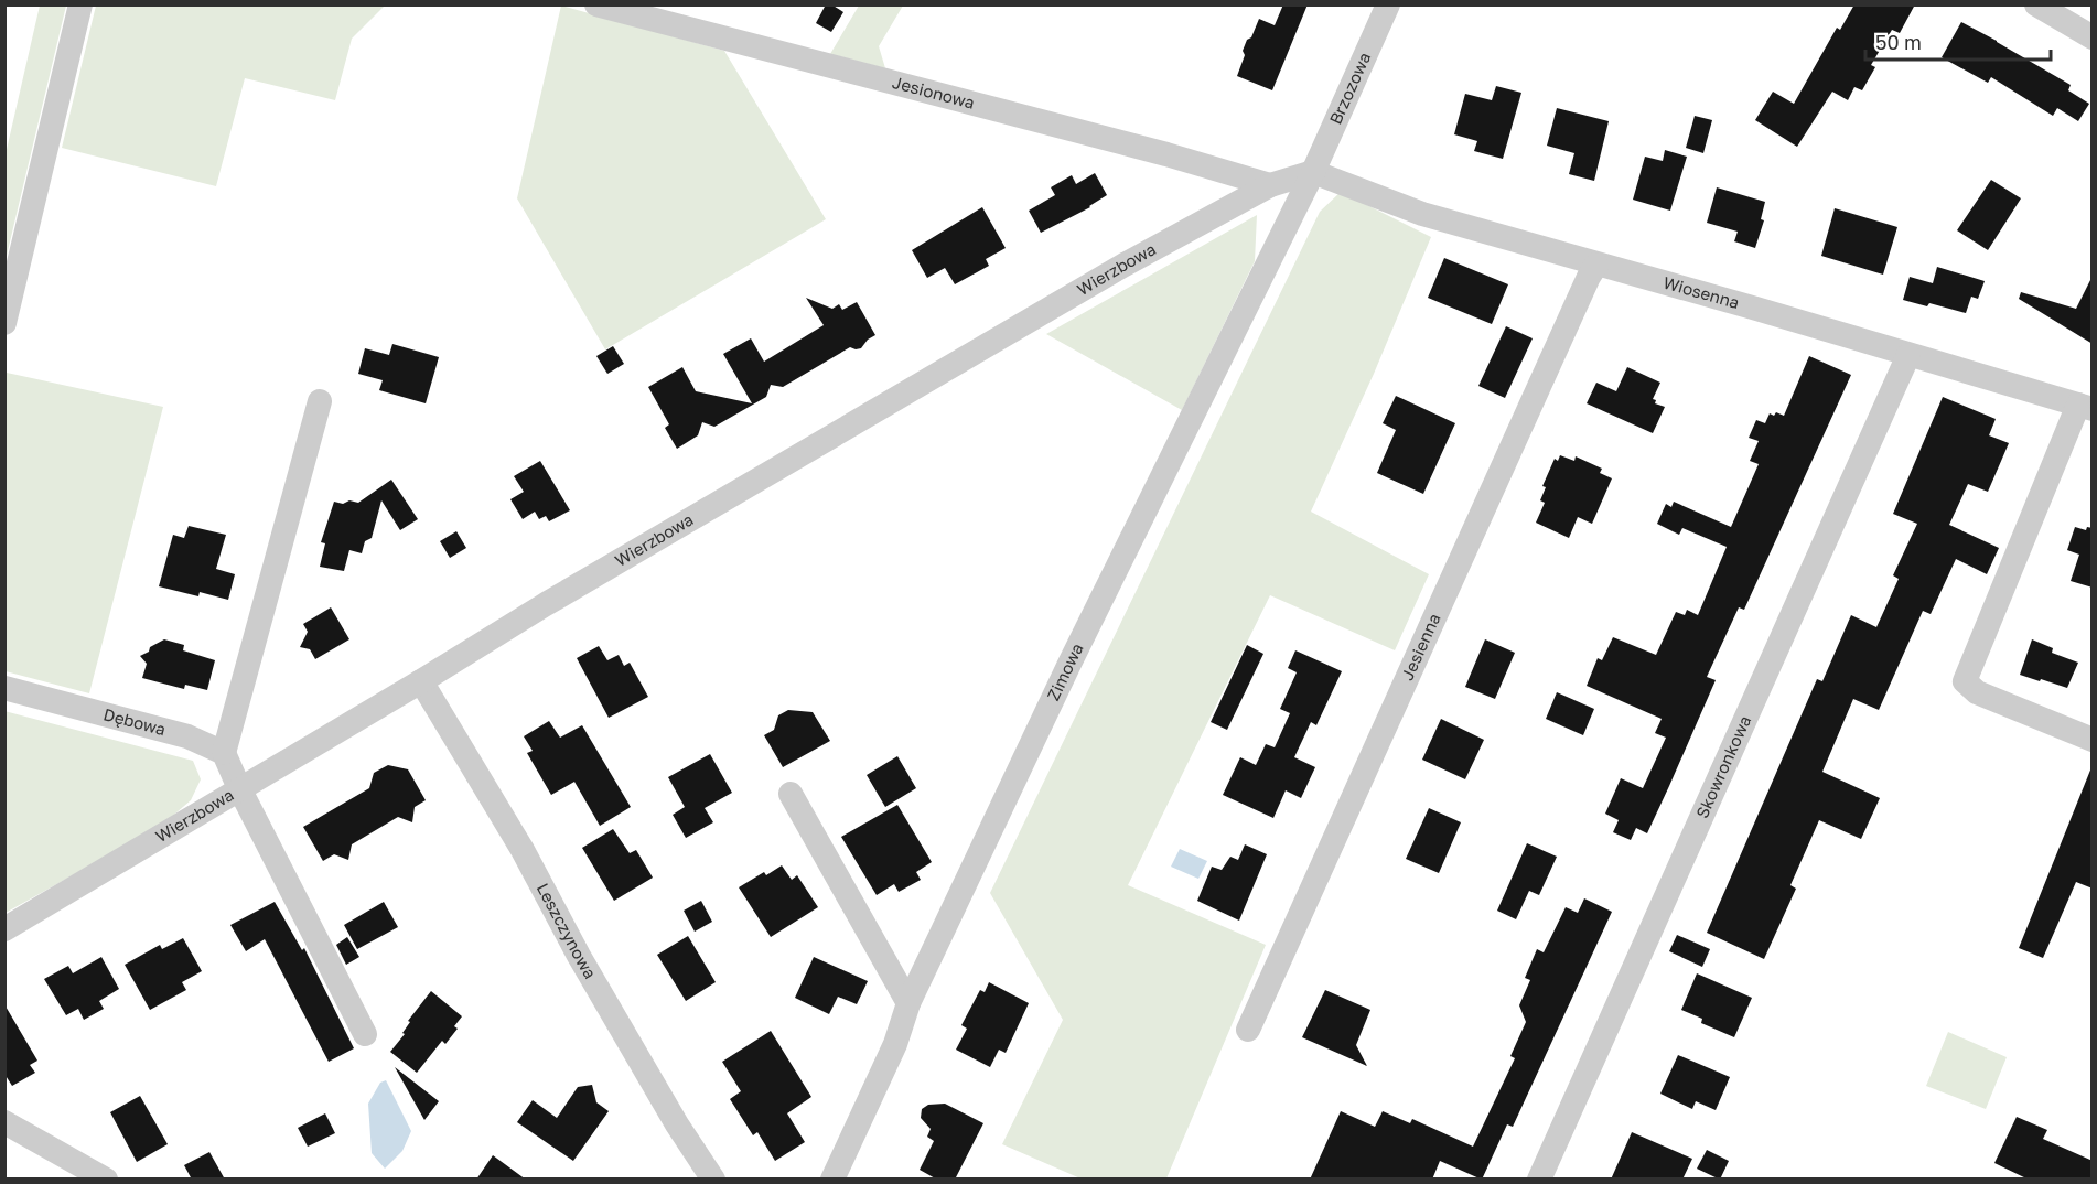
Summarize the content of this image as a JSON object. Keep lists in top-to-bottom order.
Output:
{
  "streets": {
    "street": [
      "Brzozowa",
      "Jesionowa",
      "Wierzbowa",
      "Wiosenna",
      "Jesienna",
      "Zimowa",
      "Dębowa",
      "Skowronkowa",
      "Leszczynowa"
    ]
  },
  "crossings": [
    ["Brzozowa", "Wierzbowa"],
    ["Brzozowa", "Wiosenna"],
    ["Brzozowa", "Zimowa"],
    ["Jesionowa", "Wierzbowa"],
    ["Wierzbowa", "Wiosenna"],
    ["Wierzbowa", "Zimowa"],
    ["Wierzbowa", "Leszczynowa"],
    ["Wiosenna", "Jesienna"],
    ["Wiosenna", "Zimowa"],
    ["Wiosenna", "Skowronkowa"]
  ],
  "scale_bar": "50 m"
}
